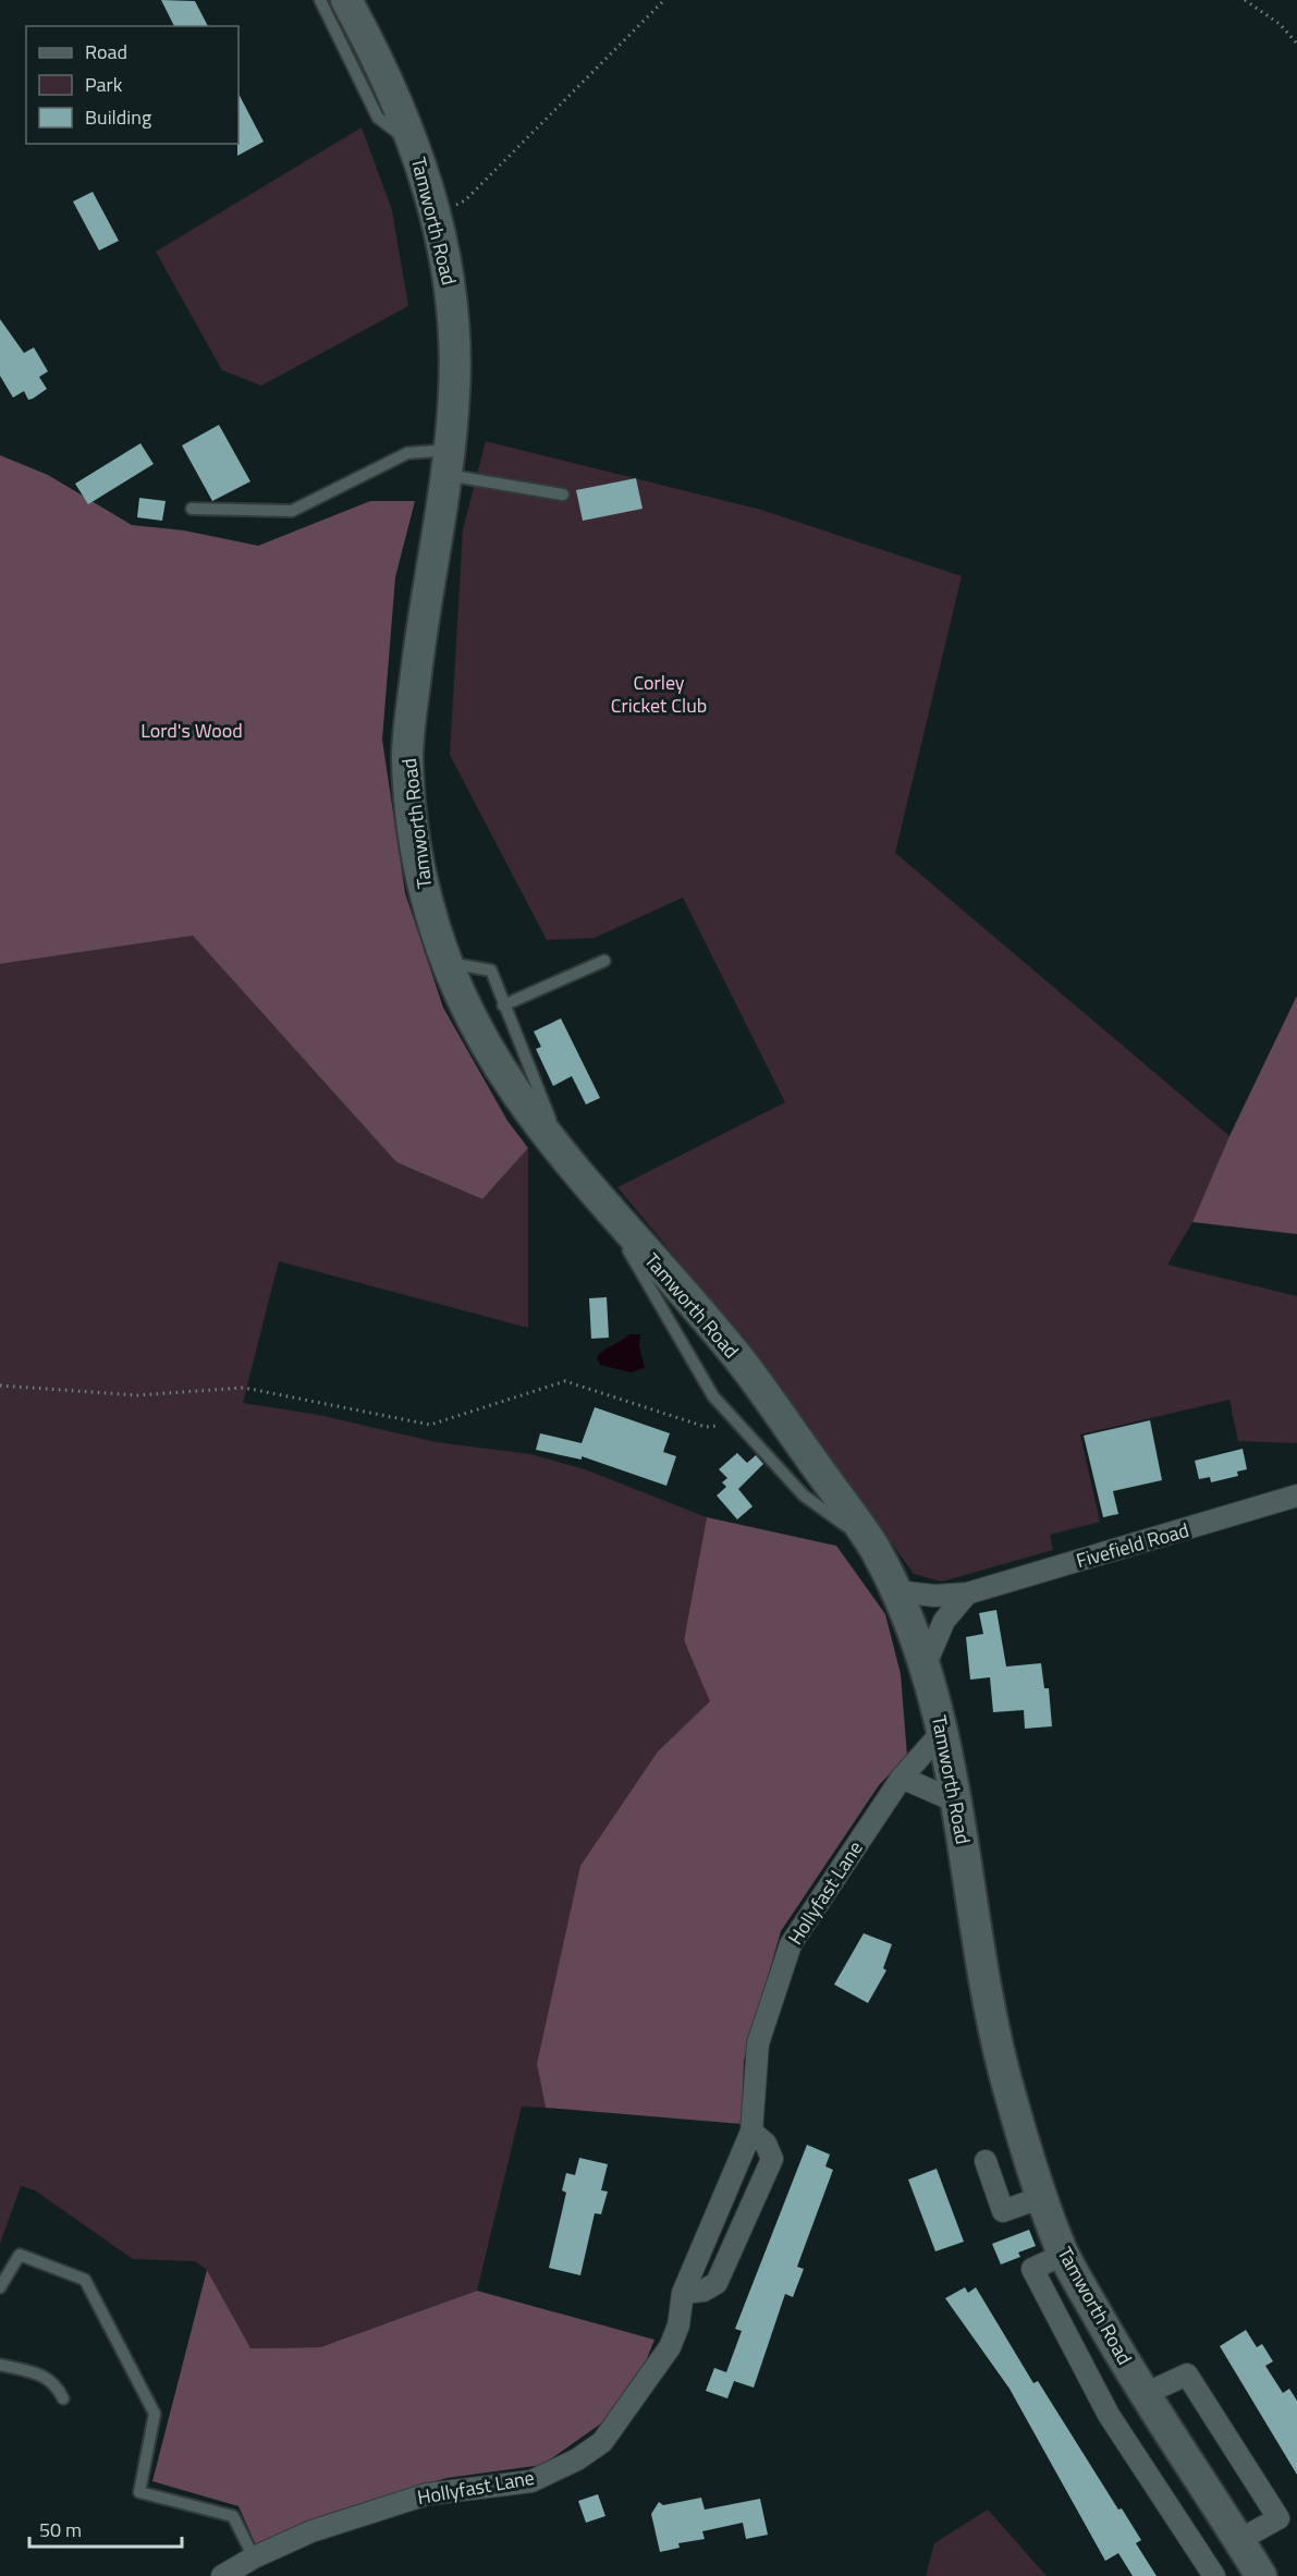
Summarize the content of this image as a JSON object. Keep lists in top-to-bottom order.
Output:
{
  "streets": {
    "main road": ["Tamworth Road"],
    "street": ["Fivefield Road", "Hollyfast Lane"]
  },
  "crossings": [
    ["Tamworth Road", "Fivefield Road"],
    ["Tamworth Road", "Hollyfast Lane"]
  ],
  "parks": ["Corley Cricket Club", "Lord's Wood"],
  "legend": ["Road", "Park", "Building"],
  "scale_bar": "50 m"
}
